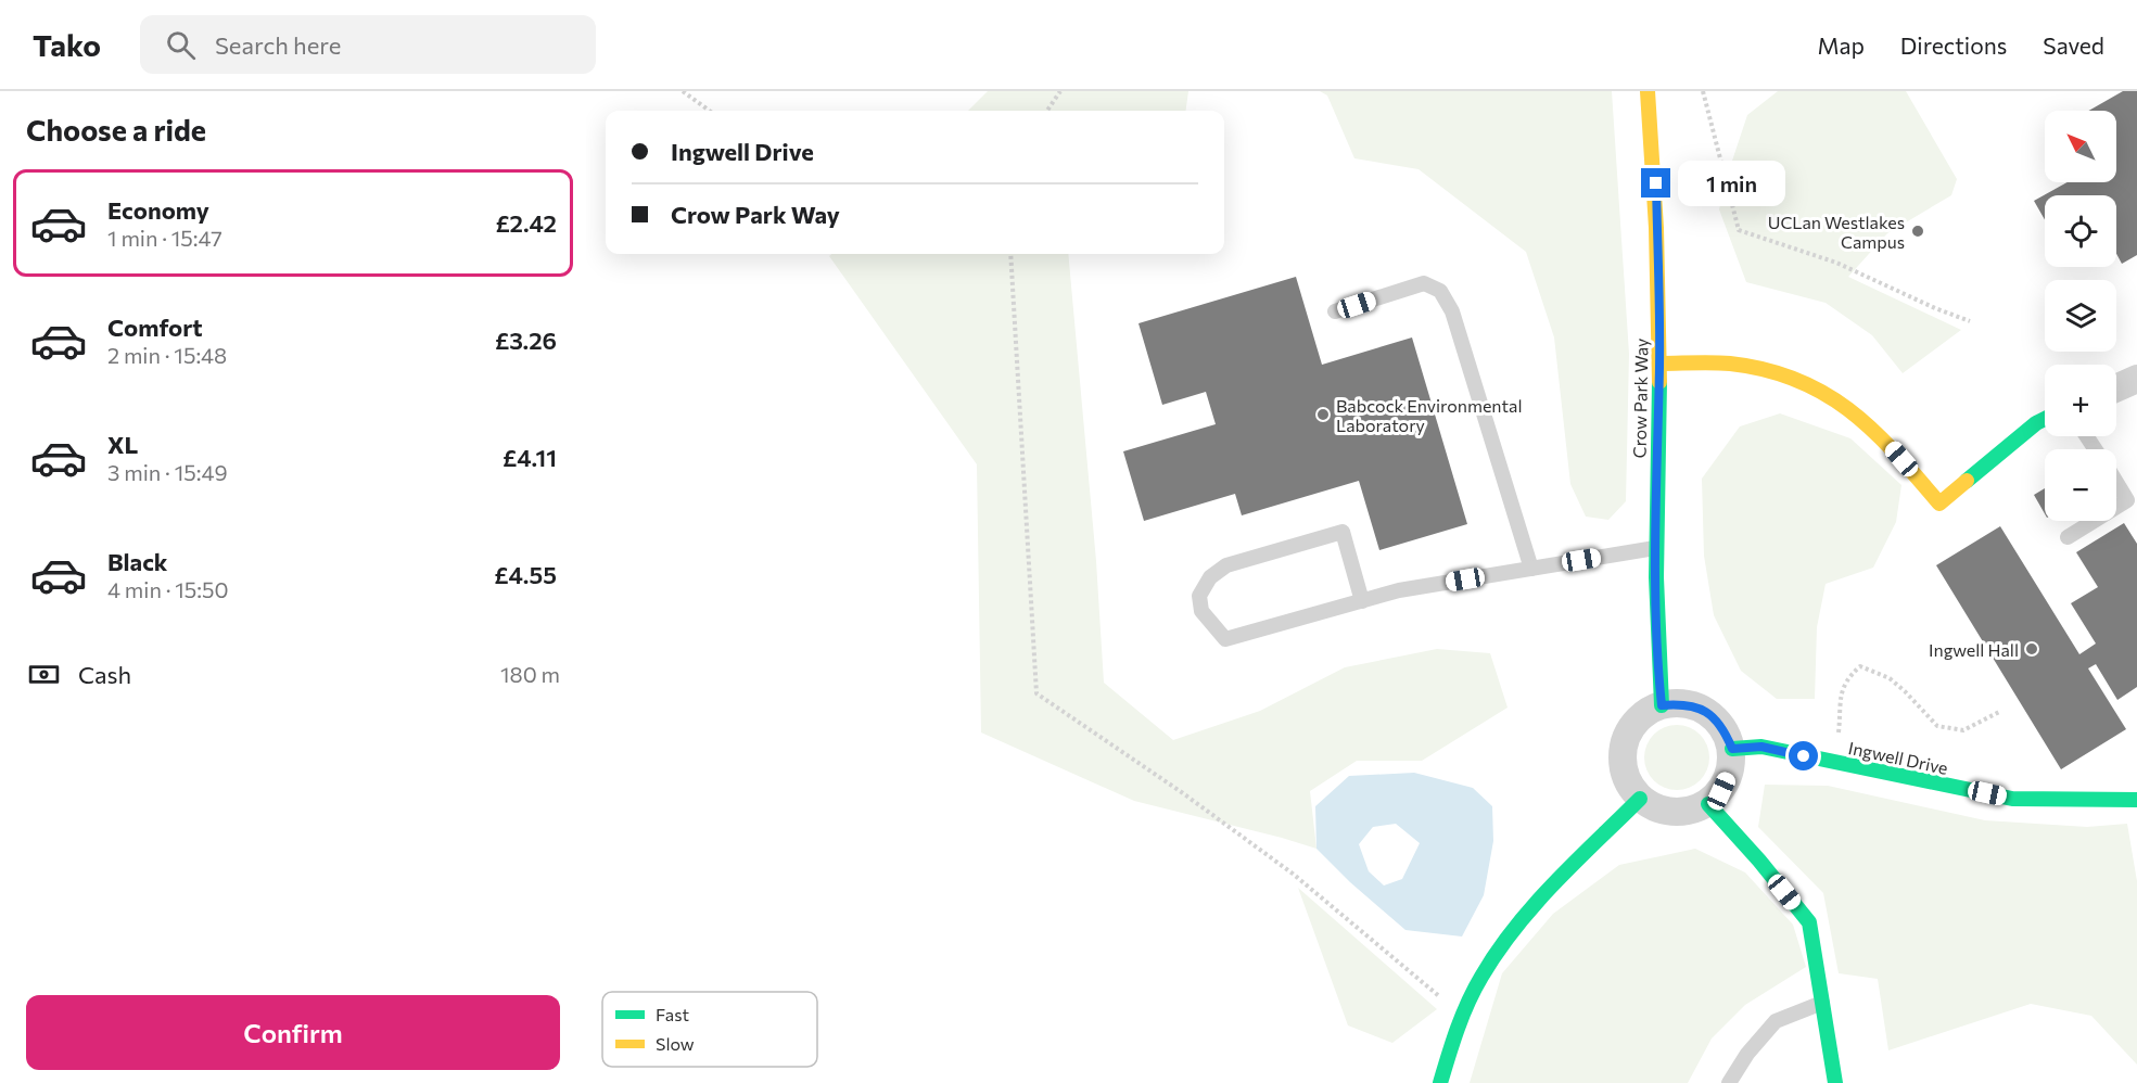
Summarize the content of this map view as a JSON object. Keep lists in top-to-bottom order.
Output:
{
  "streets": {
    "street": ["Crow Park Way", "Ingwell Drive"]
  },
  "crossings": [
    ["Crow Park Way", "Ingwell Drive"]
  ],
  "places": ["UCLan Westlakes Campus", "Babcock Environmental Laboratory", "Ingwell Hall"],
  "legend": ["Fast", "Slow"],
  "north": "top left",
  "page": {
    "header": "Tako",
    "search": "Search here",
    "nav": ["Map", "Directions", "Saved"],
    "heading": "Choose a ride",
    "map_buttons": ["+", "−"],
    "banner": ["Ingwell Drive", "Crow Park Way"],
    "bubble": "1 min",
    "list": [
      {
        "name": "Economy",
        "note": "1 min · 15:47",
        "value": "£2.42"
      },
      {
        "name": "Comfort",
        "note": "2 min · 15:48",
        "value": "£3.26"
      },
      {
        "name": "XL",
        "note": "3 min · 15:49",
        "value": "£4.11"
      },
      {
        "name": "Black",
        "note": "4 min · 15:50",
        "value": "£4.55"
      }
    ],
    "pay": ["Cash", "180 m"],
    "buttons": "Confirm"
  }
}
